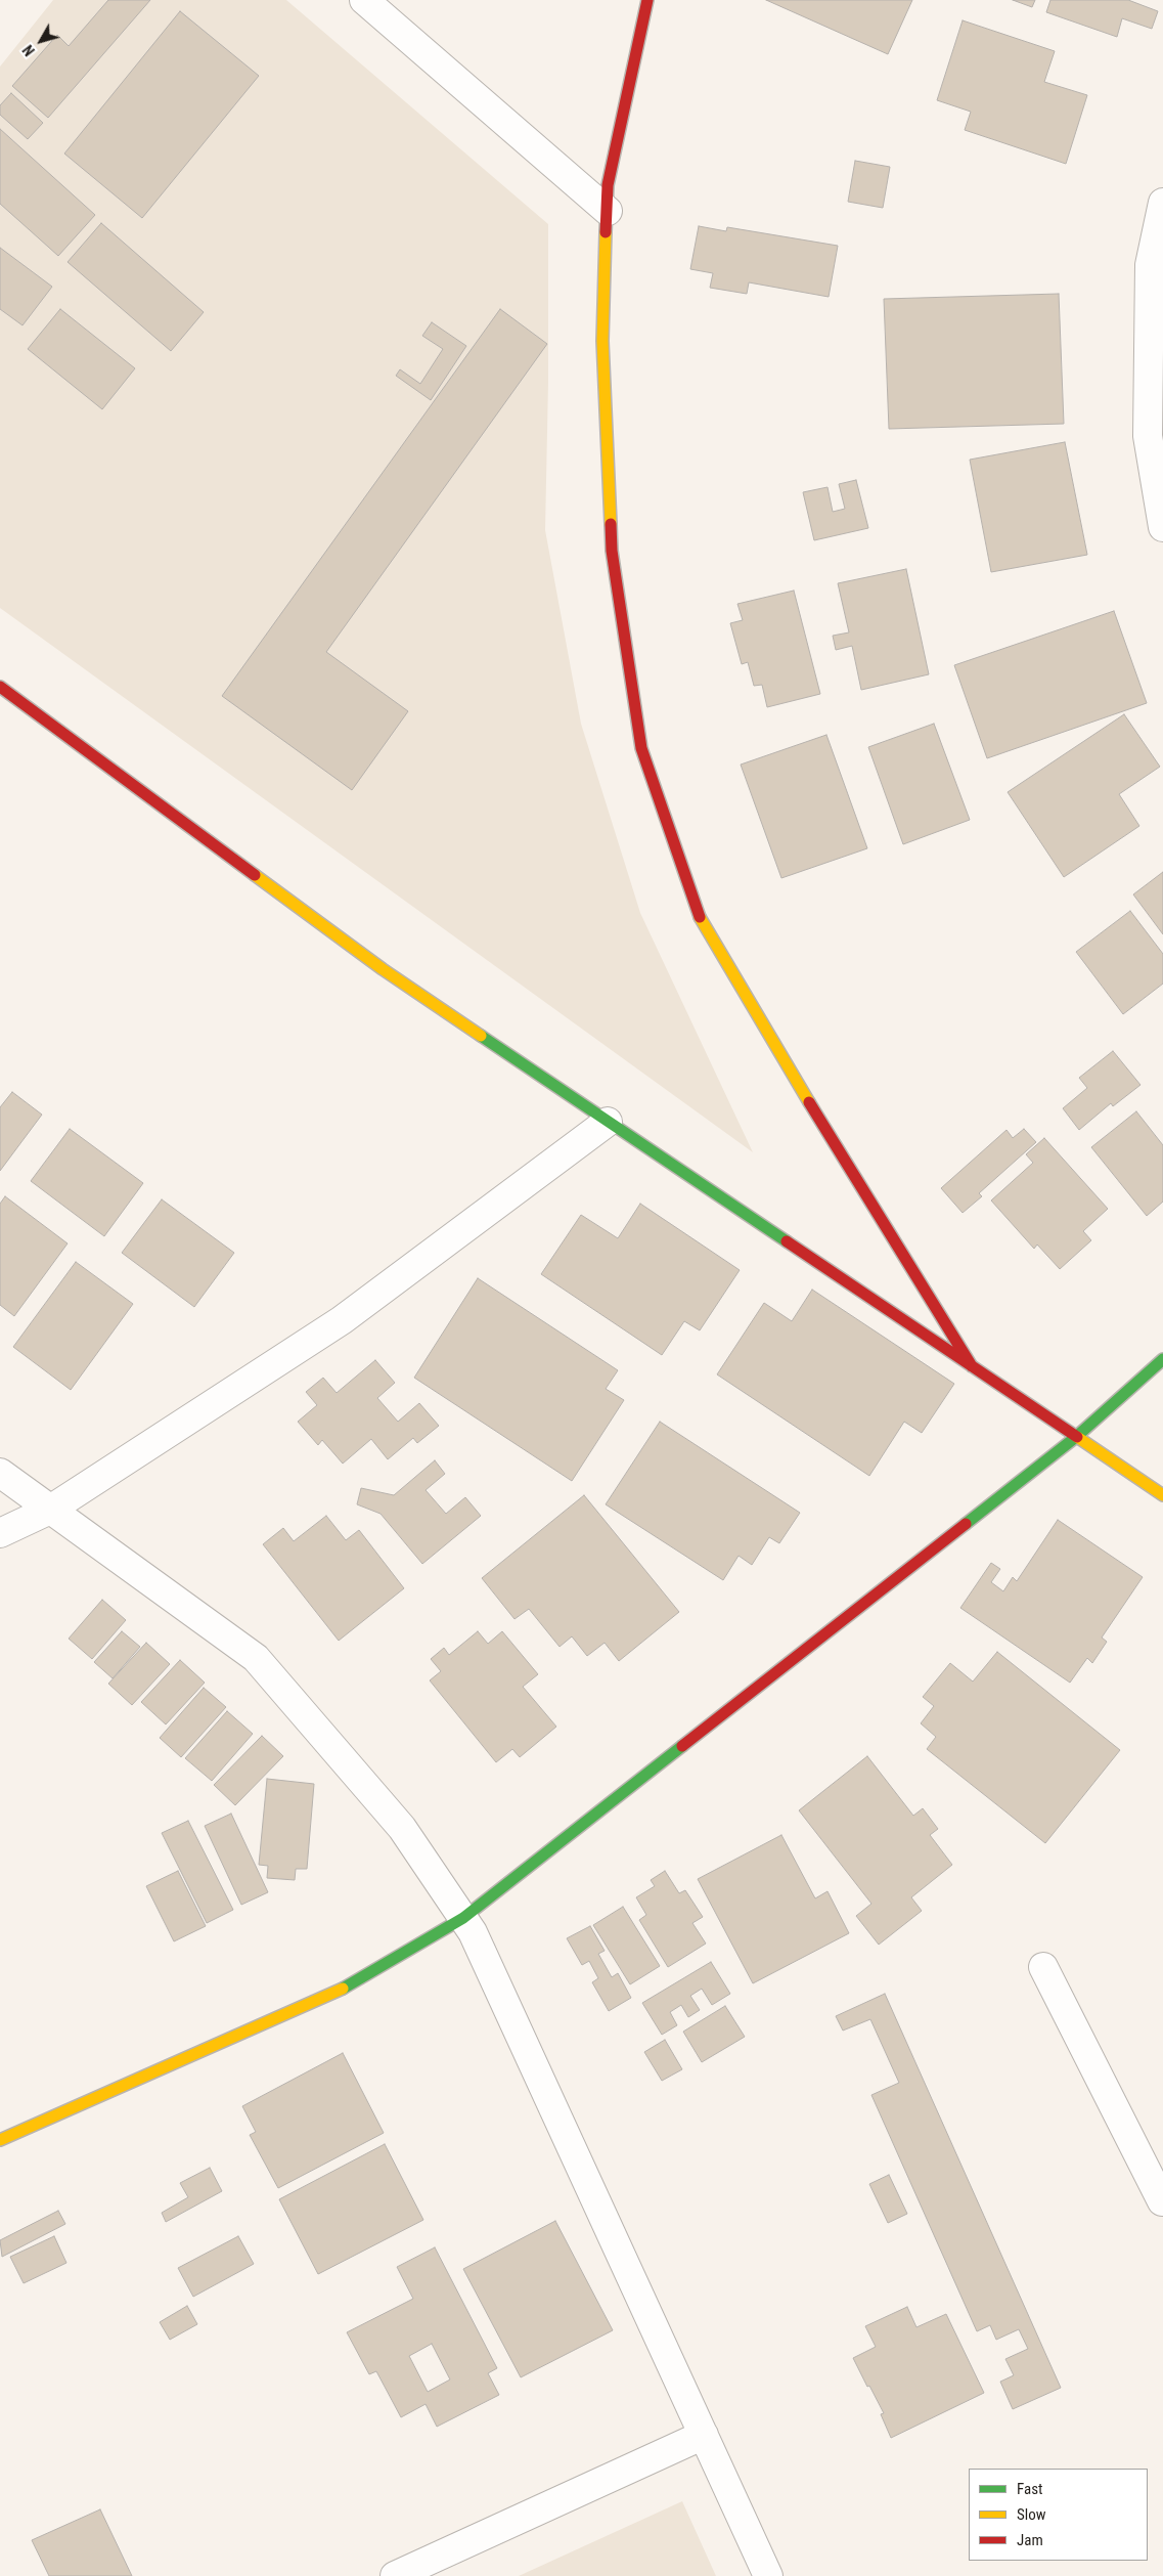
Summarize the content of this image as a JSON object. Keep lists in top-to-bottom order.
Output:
{
  "legend": ["Fast", "Slow", "Jam"],
  "north": "bottom left"
}
